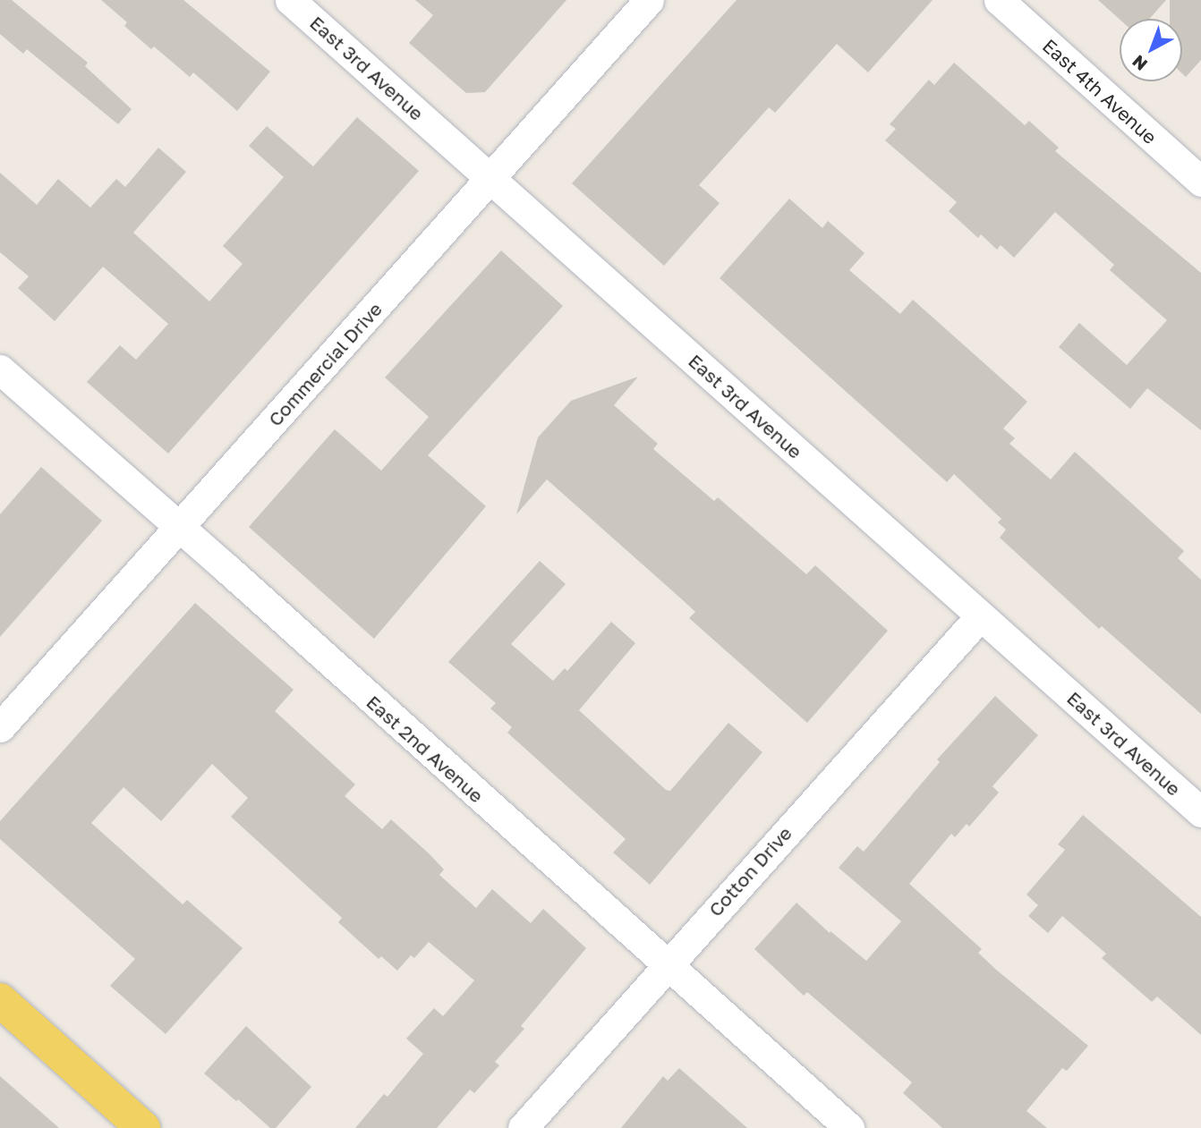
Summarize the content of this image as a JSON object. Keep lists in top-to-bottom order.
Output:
{
  "streets": {
    "street": [
      "East 3rd Avenue",
      "East 4th Avenue",
      "Commercial Drive",
      "East 2nd Avenue",
      "Cotton Drive"
    ]
  },
  "crossings": [
    ["East 3rd Avenue", "Commercial Drive"],
    ["East 3rd Avenue", "Cotton Drive"],
    ["Commercial Drive", "East 2nd Avenue"],
    ["East 2nd Avenue", "Cotton Drive"]
  ],
  "north": "bottom left"
}
